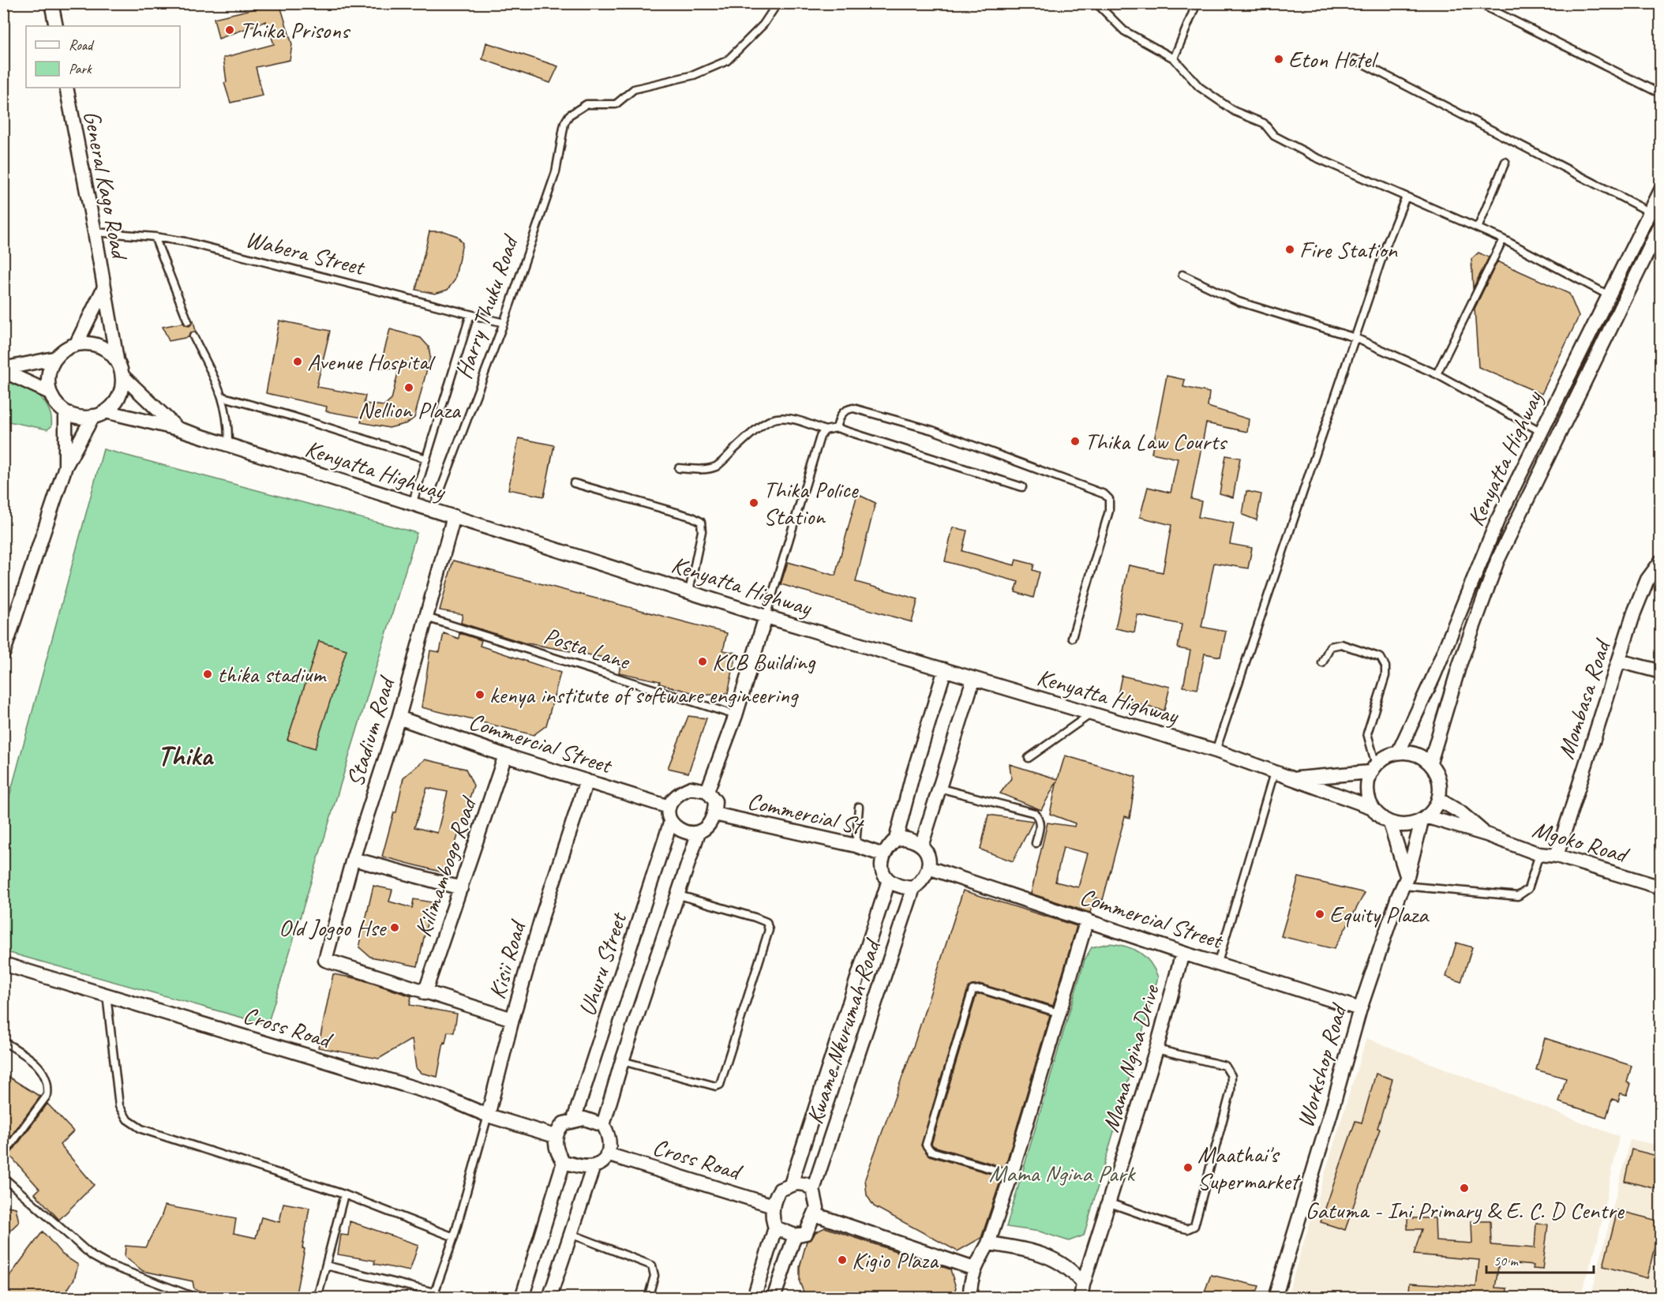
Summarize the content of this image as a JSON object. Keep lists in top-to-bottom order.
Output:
{
  "streets": {
    "street": [
      "General Kago Road",
      "Kenyatta Highway",
      "Mombasa Road",
      "Stadium Road",
      "Commercial Street",
      "Commercial St",
      "Mgoko Road",
      "Kilimambogo Road",
      "Kisii Road",
      "Uhuru Street",
      "Cross Road",
      "Kwame Nkurumah Road",
      "Mama Ngina Drive",
      "Workshop Road"
    ],
    "lane": ["Wabera Street", "Harry Thuku Road", "Posta Lane"]
  },
  "crossings": [
    ["General Kago Road", "Wabera Street"],
    ["General Kago Road", "Kenyatta Highway"],
    ["Wabera Street", "Harry Thuku Road"],
    ["Harry Thuku Road", "Kenyatta Highway"],
    ["Kenyatta Highway", "Stadium Road"],
    ["Kenyatta Highway", "Mgoko Road"],
    ["Kenyatta Highway", "Workshop Road"],
    ["Posta Lane", "Stadium Road"],
    ["Mombasa Road", "Mgoko Road"],
    ["Stadium Road", "Commercial Street"],
    ["Stadium Road", "Kisii Road"],
    ["Commercial Street", "Commercial St"],
    ["Commercial Street", "Kilimambogo Road"],
    ["Commercial Street", "Kisii Road"],
    ["Commercial Street", "Uhuru Street"],
    ["Commercial Street", "Kwame Nkurumah Road"],
    ["Commercial Street", "Mama Ngina Drive"],
    ["Commercial Street", "Workshop Road"],
    ["Commercial St", "Uhuru Street"],
    ["Commercial St", "Kwame Nkurumah Road"],
    ["Mgoko Road", "Workshop Road"],
    ["Kilimambogo Road", "Kisii Road"],
    ["Uhuru Street", "Cross Road"],
    ["Cross Road", "Kwame Nkurumah Road"]
  ],
  "districts": ["Thika"],
  "parks": ["Mama Ngina Park"],
  "places": [
    "Thika Prisons",
    "Eton Hotel",
    "Fire Station",
    "Avenue Hospital",
    "Nellion Plaza",
    "Thika Law Courts",
    "Thika Police Station",
    "KCB Building",
    "thika stadium",
    "kenya institute of software engineering",
    "Equity Plaza",
    "Old Jogoo Hse",
    "Maathai's Supermarket",
    "Gatuma - Ini Primary & E. C. D Centre",
    "Kigio Plaza"
  ],
  "legend": ["Road", "Park"],
  "scale_bar": "50 m"
}
